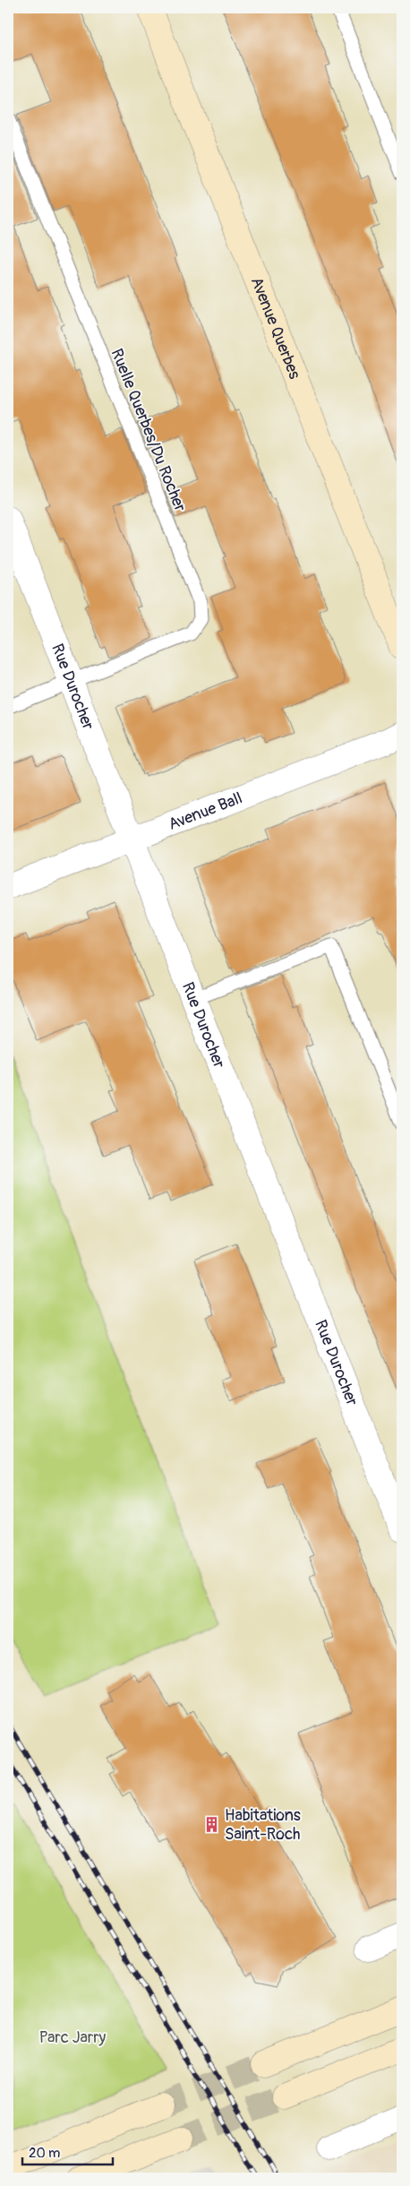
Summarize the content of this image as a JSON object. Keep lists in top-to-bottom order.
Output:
{
  "streets": {
    "street": ["Avenue Querbes", "Rue Durocher", "Avenue Ball"],
    "lane": ["Ruelle Querbes/Du Rocher"]
  },
  "crossings": [
    ["Ruelle Querbes/Du Rocher", "Rue Durocher"],
    ["Rue Durocher", "Avenue Ball"]
  ],
  "parks": ["Parc Jarry"],
  "places": {
    "building": ["Habitations Saint-Roch"]
  },
  "scale_bar": "20 m"
}
